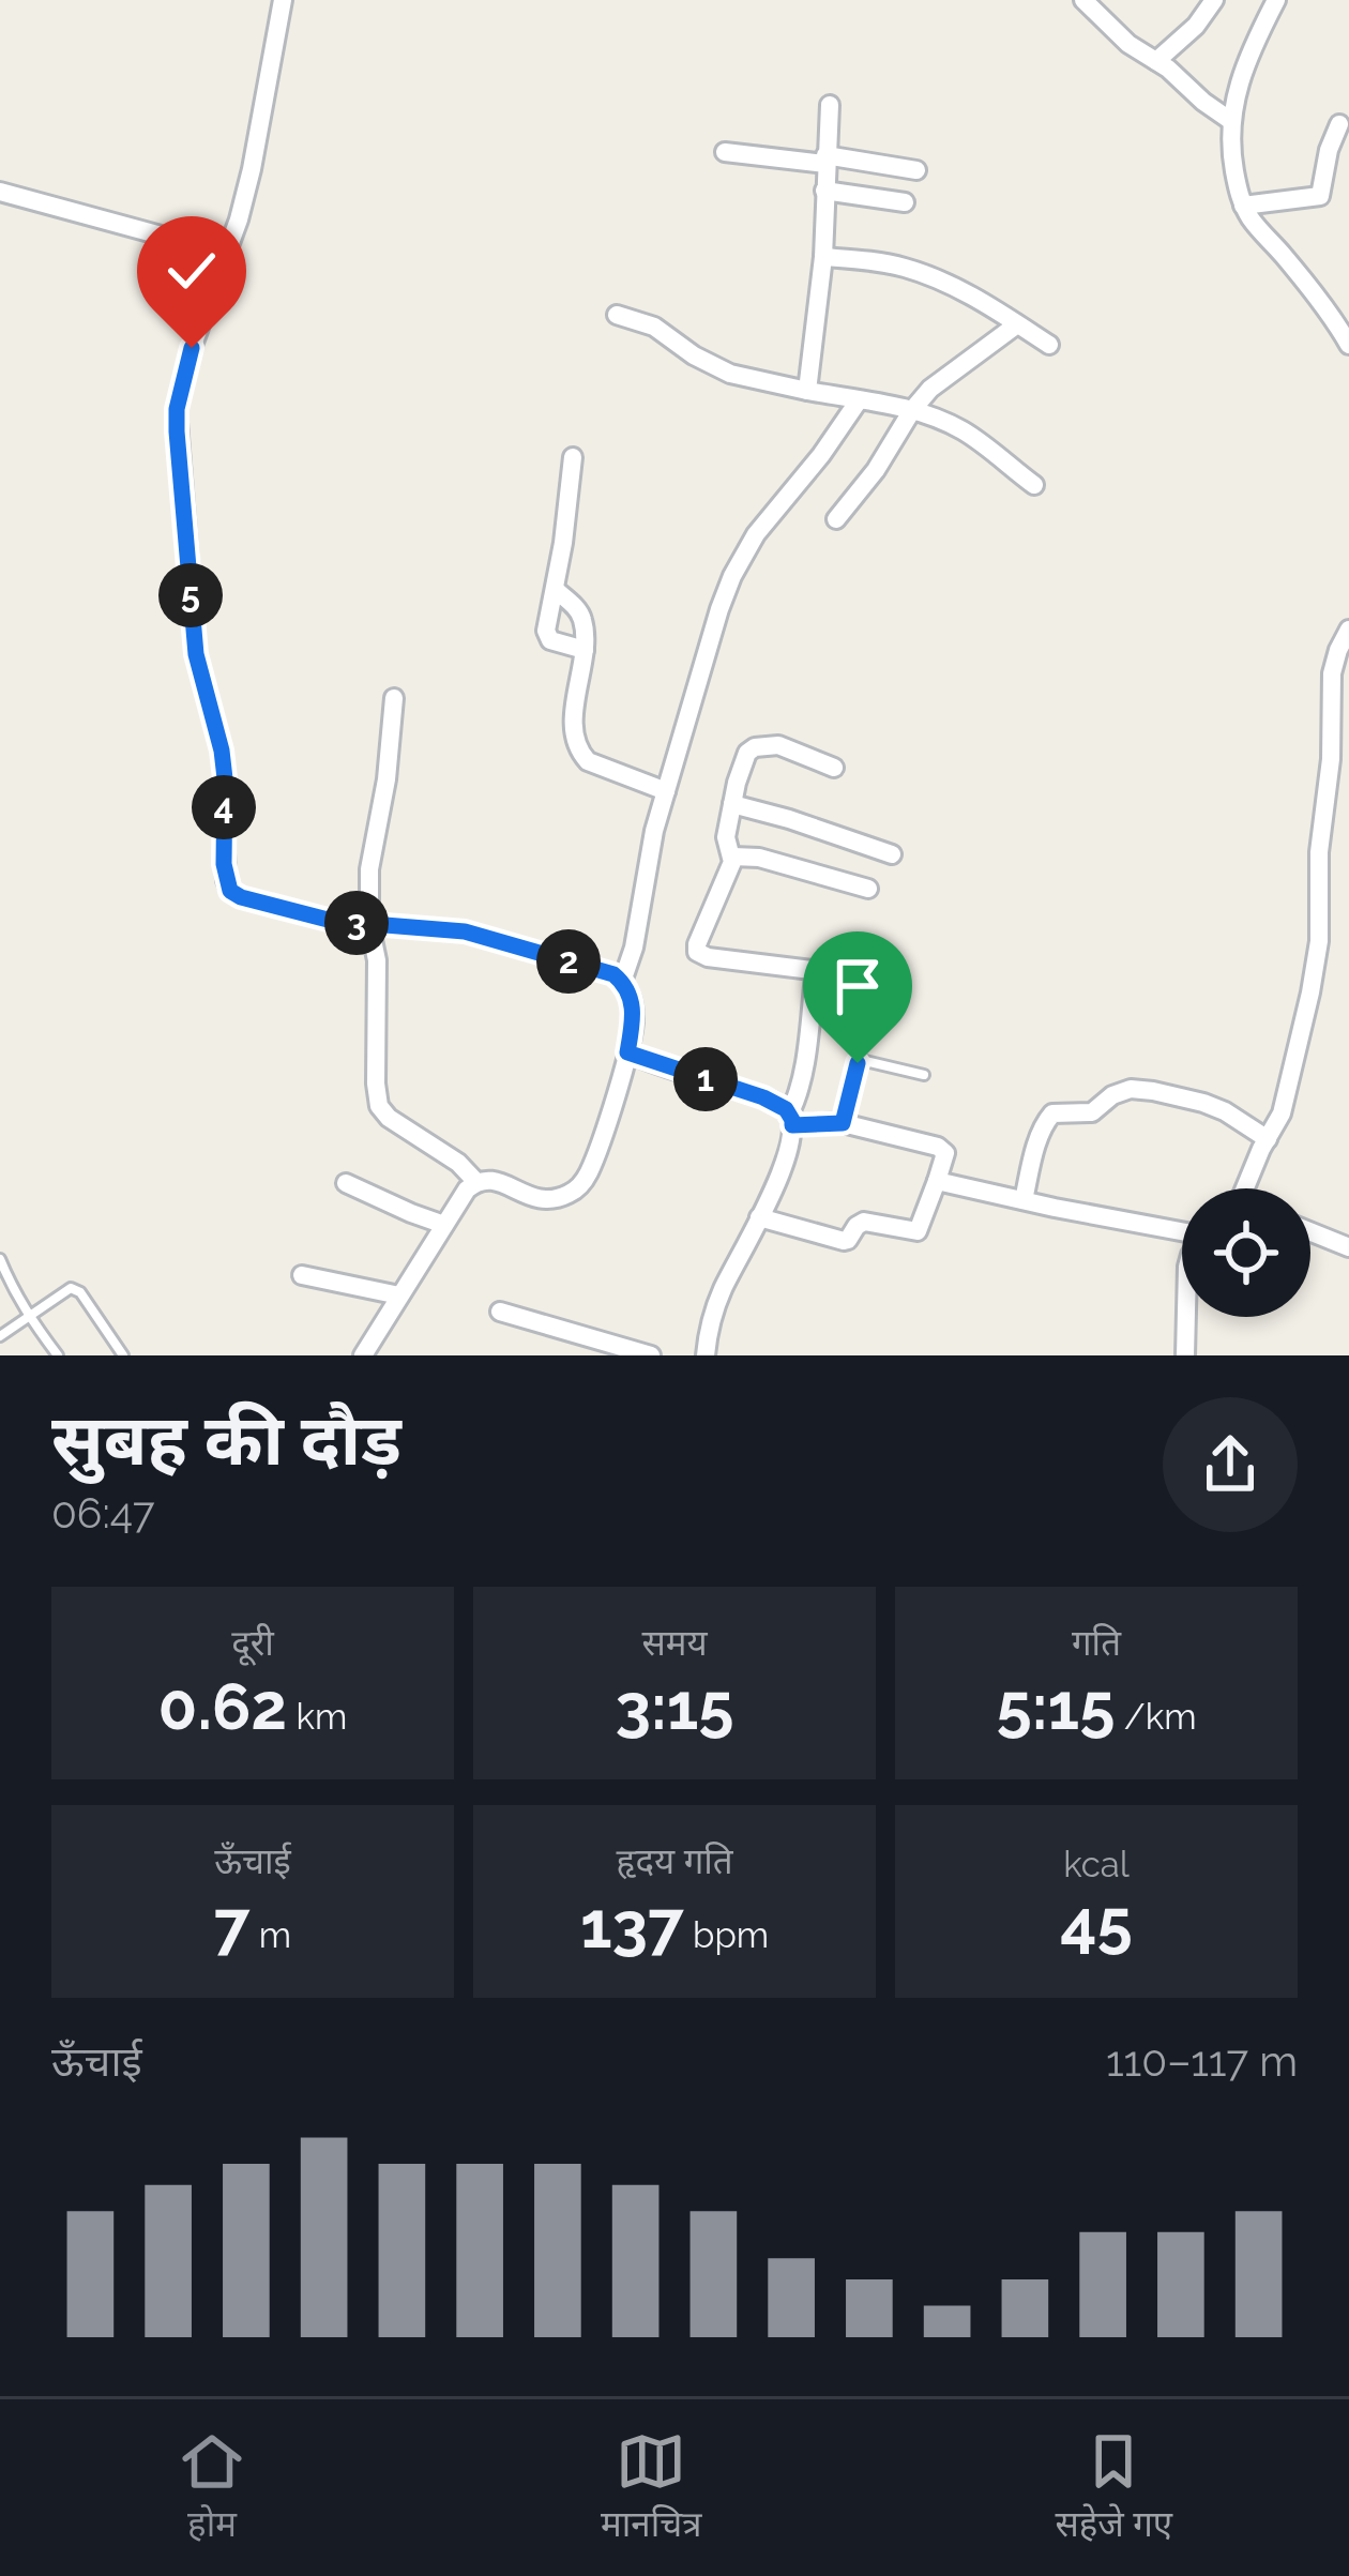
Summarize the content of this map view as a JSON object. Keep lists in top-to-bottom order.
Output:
{
  "page": {
    "pins": [
      "5",
      "4",
      "3",
      "2",
      "1"
    ],
    "heading": ["सुबह की दौड़", "06:47"],
    "stats": [
      ["दूरी", "0.62 km"],
      ["समय", "3:15"],
      ["गति", "5:15 /km"],
      ["ऊँचाई", "7 m"],
      ["हृदय गति", "137 bpm"],
      ["kcal", "45"]
    ],
    "chart": ["ऊँचाई", "110–117 m"],
    "tabs": ["होम", "मानचित्र", "सहेजे गए"]
  }
}
